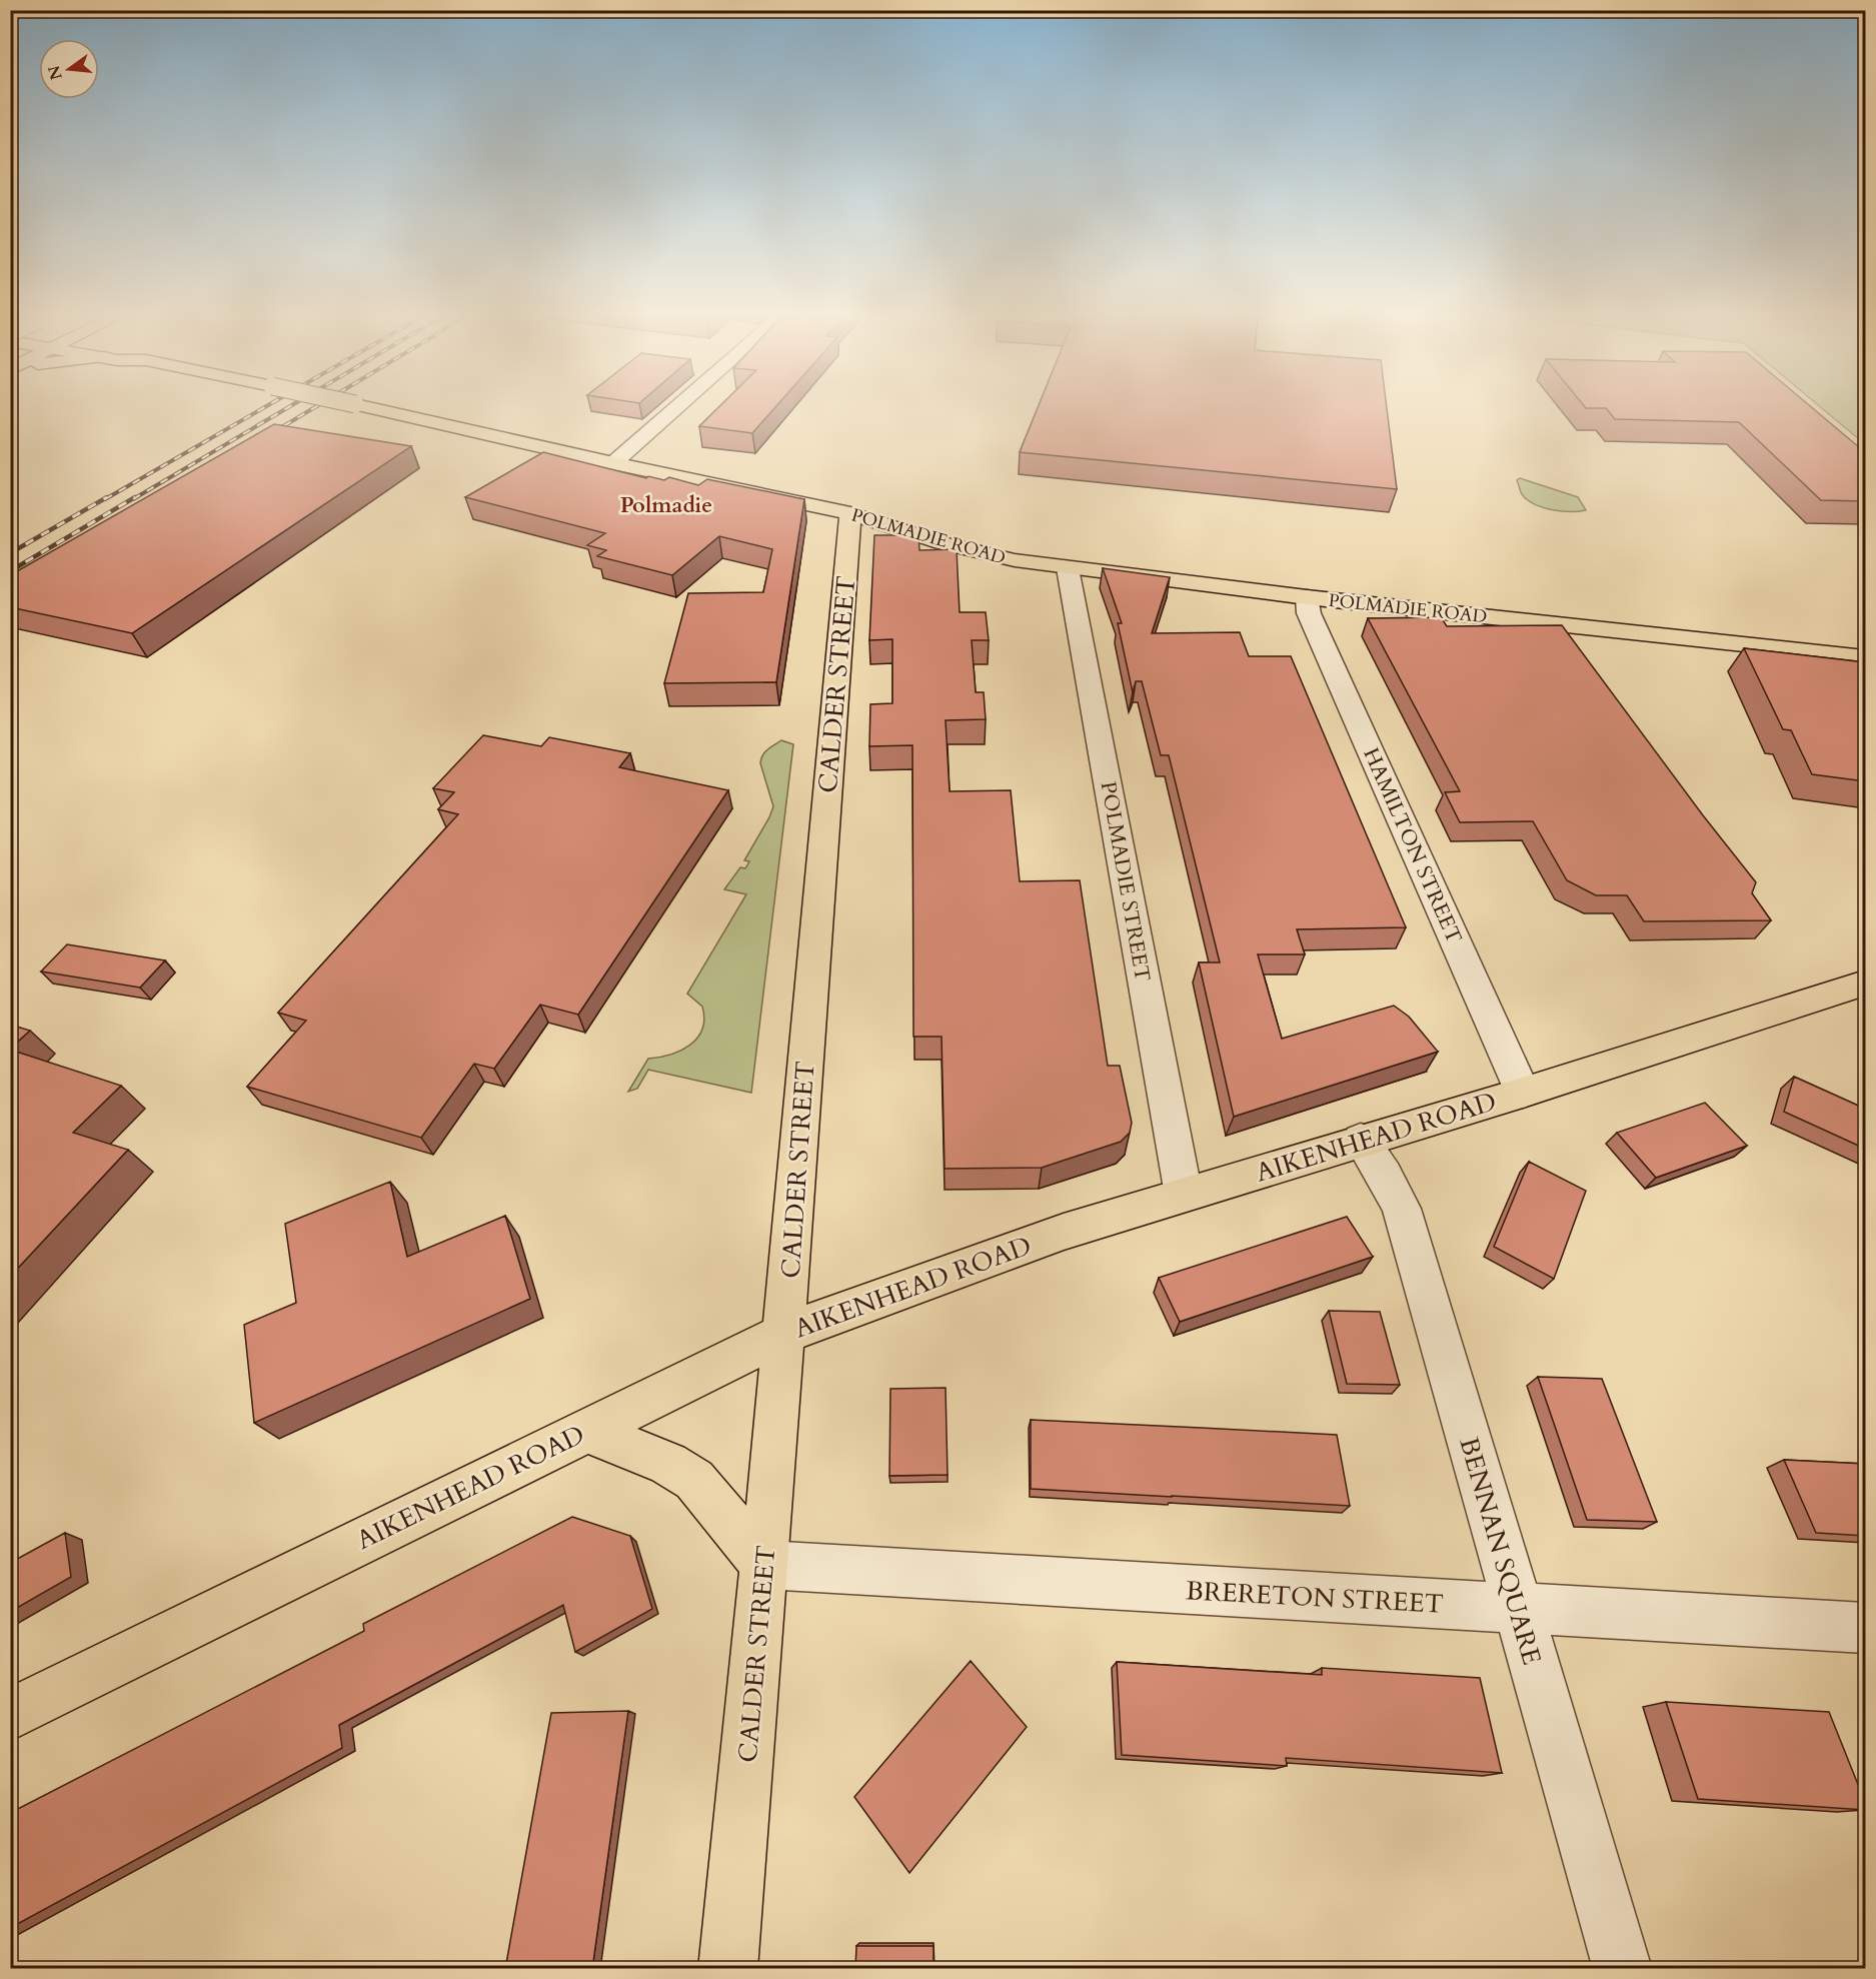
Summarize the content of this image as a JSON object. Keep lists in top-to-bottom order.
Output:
{
  "streets": {
    "main road": ["POLMADIE ROAD", "CALDER STREET", "AIKENHEAD ROAD"],
    "street": [
      "HAMILTON STREET",
      "POLMADIE STREET",
      "BENNAN SQUARE",
      "BRERETON STREET"
    ]
  },
  "crossings": [
    ["POLMADIE ROAD", "CALDER STREET"],
    ["POLMADIE ROAD", "HAMILTON STREET"],
    ["POLMADIE ROAD", "POLMADIE STREET"],
    ["CALDER STREET", "AIKENHEAD ROAD"],
    ["CALDER STREET", "BRERETON STREET"],
    ["HAMILTON STREET", "AIKENHEAD ROAD"],
    ["POLMADIE STREET", "AIKENHEAD ROAD"],
    ["AIKENHEAD ROAD", "BENNAN SQUARE"],
    ["BENNAN SQUARE", "BRERETON STREET"]
  ],
  "districts": ["Polmadie"],
  "north": "left"
}
